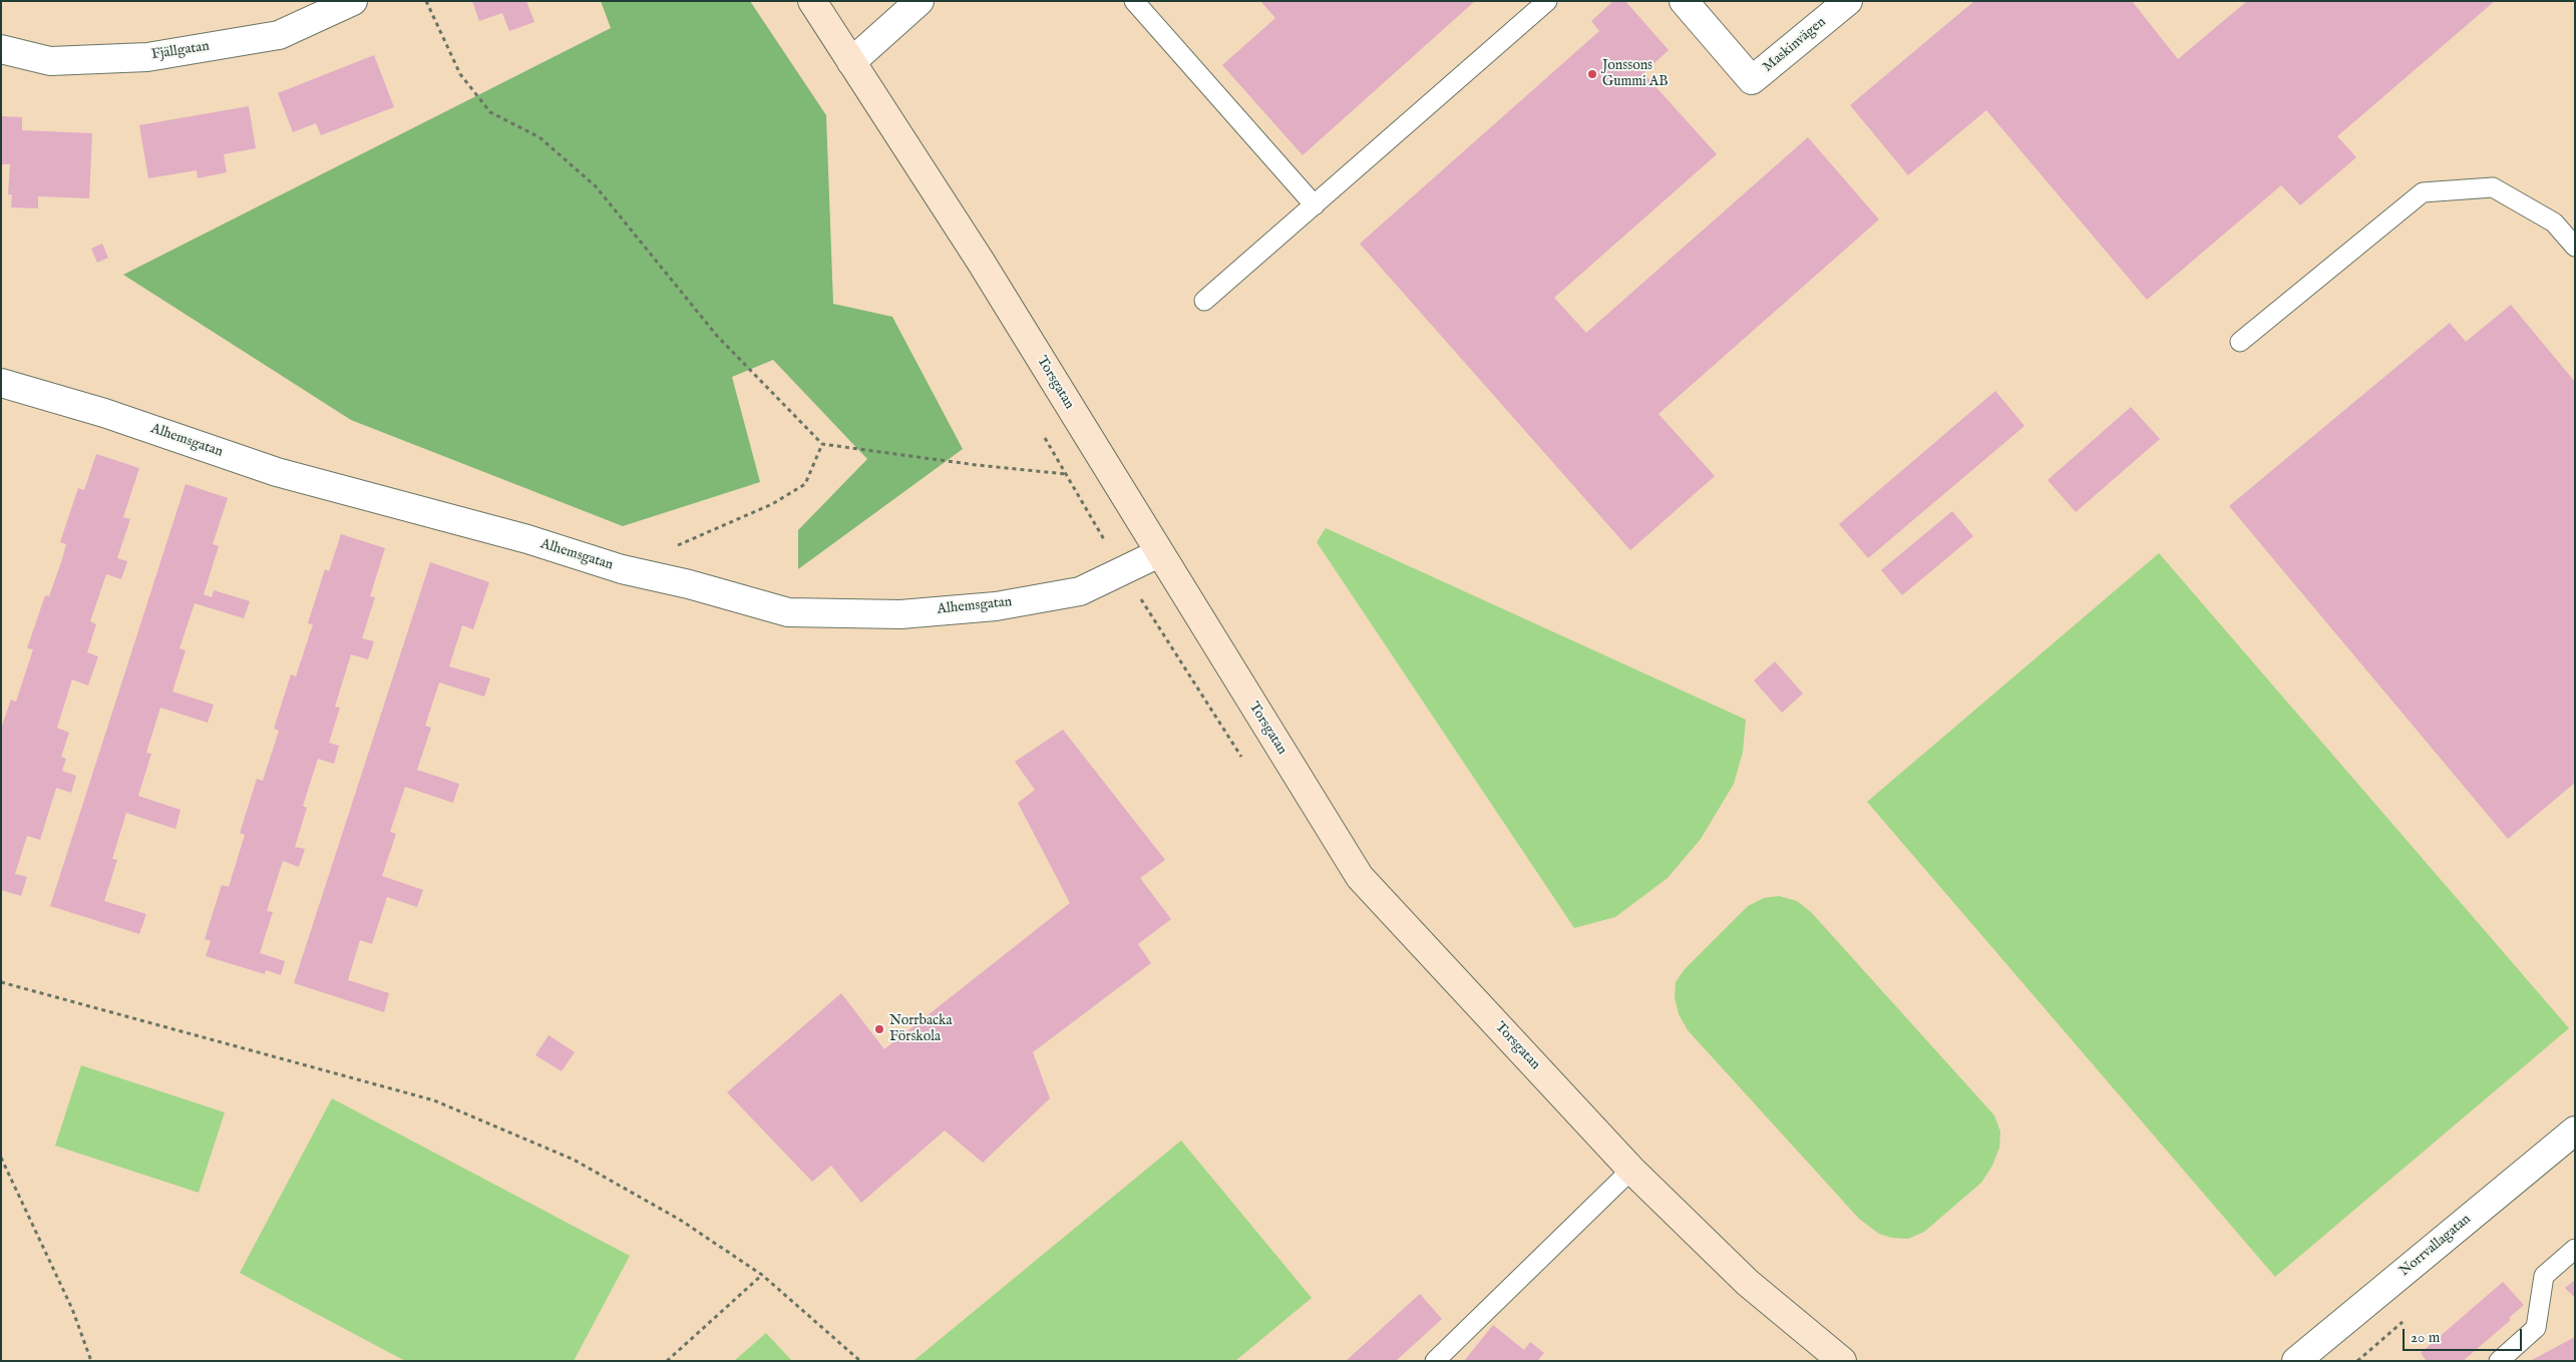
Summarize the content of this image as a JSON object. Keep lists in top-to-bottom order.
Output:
{
  "streets": {
    "main road": ["Torsgatan"],
    "street": [
      "Maskinvägen",
      "Fjällgatan",
      "Alhemsgatan",
      "Norrvallagatan"
    ]
  },
  "crossings": [
    ["Torsgatan", "Alhemsgatan"]
  ],
  "places": ["Jonssons Gummi AB", "Norrbacka Förskola"],
  "scale_bar": "20 m"
}
